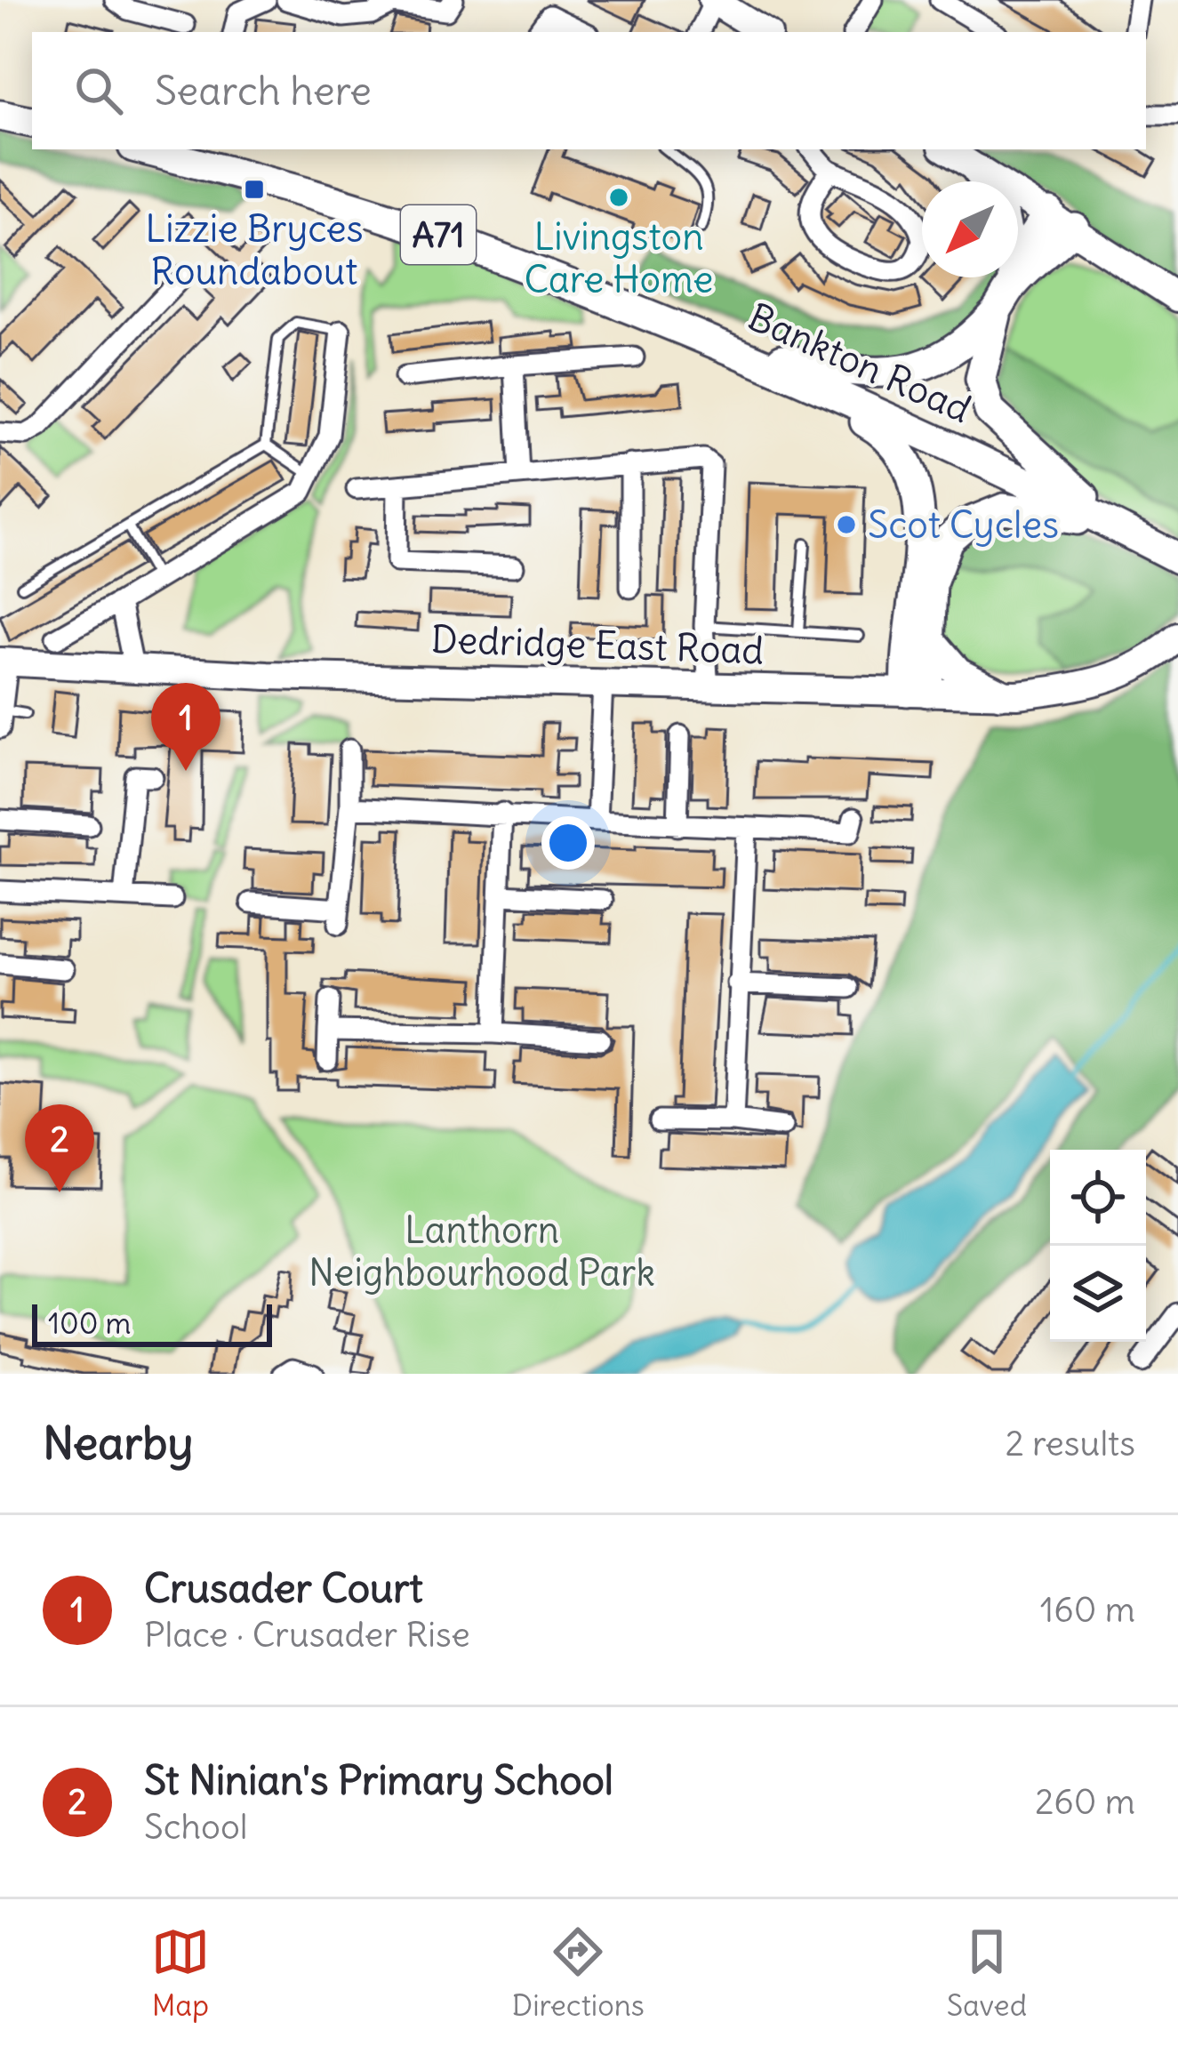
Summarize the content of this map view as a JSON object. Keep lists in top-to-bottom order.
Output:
{
  "streets": {
    "main road": ["A71", "Bankton Road"],
    "street": ["Dedridge East Road"]
  },
  "parks": ["Lanthorn Neighbourhood Park"],
  "places": {
    "transit": ["Lizzie Bryces Roundabout"],
    "other": ["Livingston Care Home", "Scot Cycles"]
  },
  "scale_bar": "100 m",
  "north": "bottom left",
  "page": {
    "search": "Search here",
    "pins": ["1", "2"],
    "scale": "100 m",
    "heading": ["Nearby", "2 results"],
    "list": [
      {
        "mark": "1",
        "name": "Crusader Court",
        "note": "Place · Crusader Rise",
        "value": "160 m"
      },
      {
        "mark": "2",
        "name": "St Ninian's Primary School",
        "note": "School",
        "value": "260 m"
      }
    ],
    "nav": ["Map", "Directions", "Saved"]
  }
}
